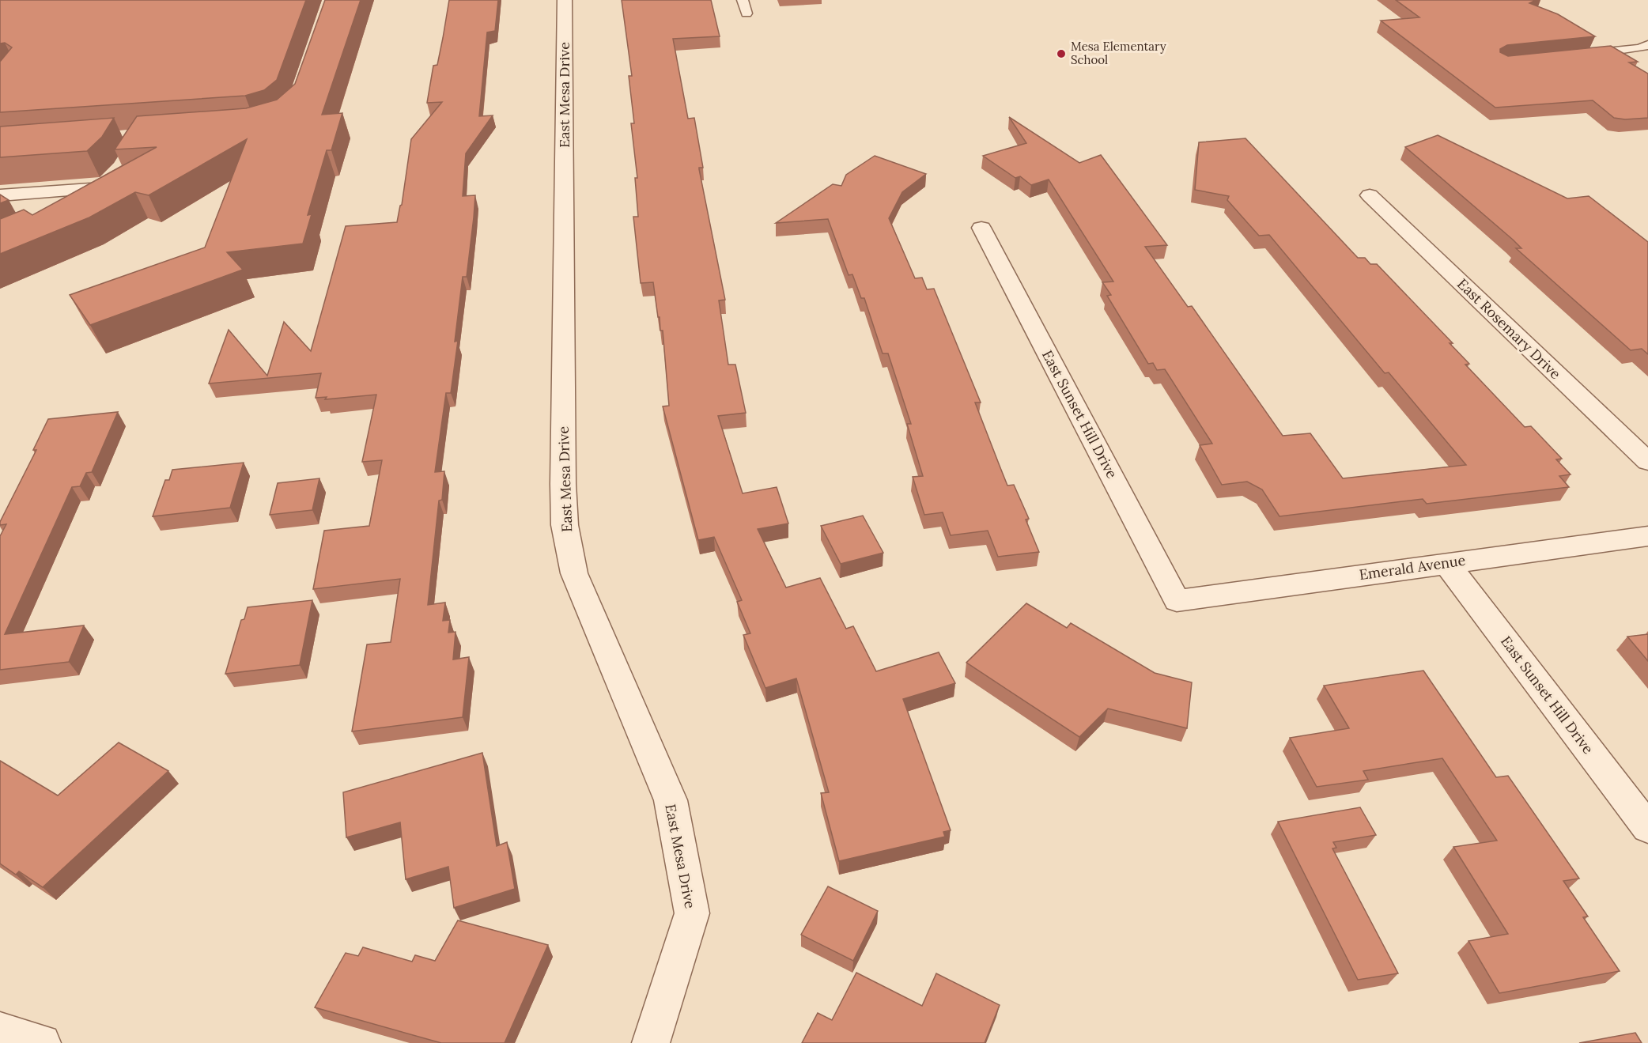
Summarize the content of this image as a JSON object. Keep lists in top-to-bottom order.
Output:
{
  "streets": {
    "street": [
      "East Mesa Drive",
      "East Rosemary Drive",
      "East Sunset Hill Drive",
      "Emerald Avenue"
    ]
  },
  "crossings": [
    ["East Sunset Hill Drive", "Emerald Avenue"]
  ],
  "places": ["Mesa Elementary School"]
}
